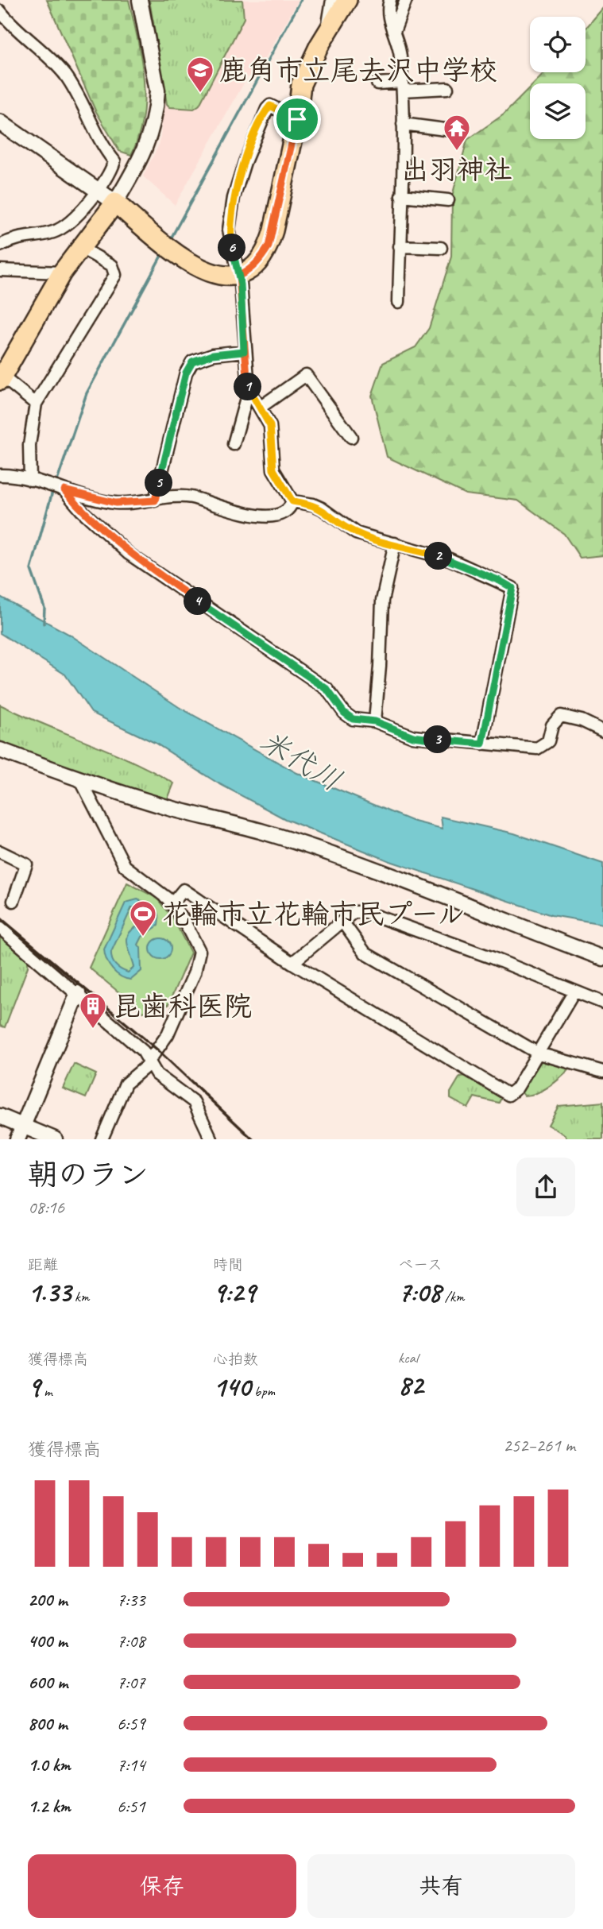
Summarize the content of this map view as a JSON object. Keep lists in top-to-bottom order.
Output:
{
  "water": ["米代川"],
  "places": {
    "school or university": ["鹿角市立尾去沢中学校"],
    "temple": ["出羽神社"],
    "sports": ["花輪市立花輪市民プール"],
    "building": ["昆歯科医院"]
  },
  "page": {
    "pins": [
      "6",
      "1",
      "5",
      "2",
      "4",
      "3"
    ],
    "heading": ["朝のラン", "08:16"],
    "stats": [
      ["距離", "1.33 km"],
      ["時間", "9:29"],
      ["ペース", "7:08 /km"],
      ["獲得標高", "9 m"],
      ["心拍数", "140 bpm"],
      ["kcal", "82"]
    ],
    "chart": ["獲得標高", "252–261 m"],
    "list": [
      {
        "name": "200 m",
        "note": "7:33"
      },
      {
        "name": "400 m",
        "note": "7:08"
      },
      {
        "name": "600 m",
        "note": "7:07"
      },
      {
        "name": "800 m",
        "note": "6:59"
      },
      {
        "name": "1.0 km",
        "note": "7:14"
      },
      {
        "name": "1.2 km",
        "note": "6:51"
      }
    ],
    "buttons": ["保存", "共有"]
  }
}
